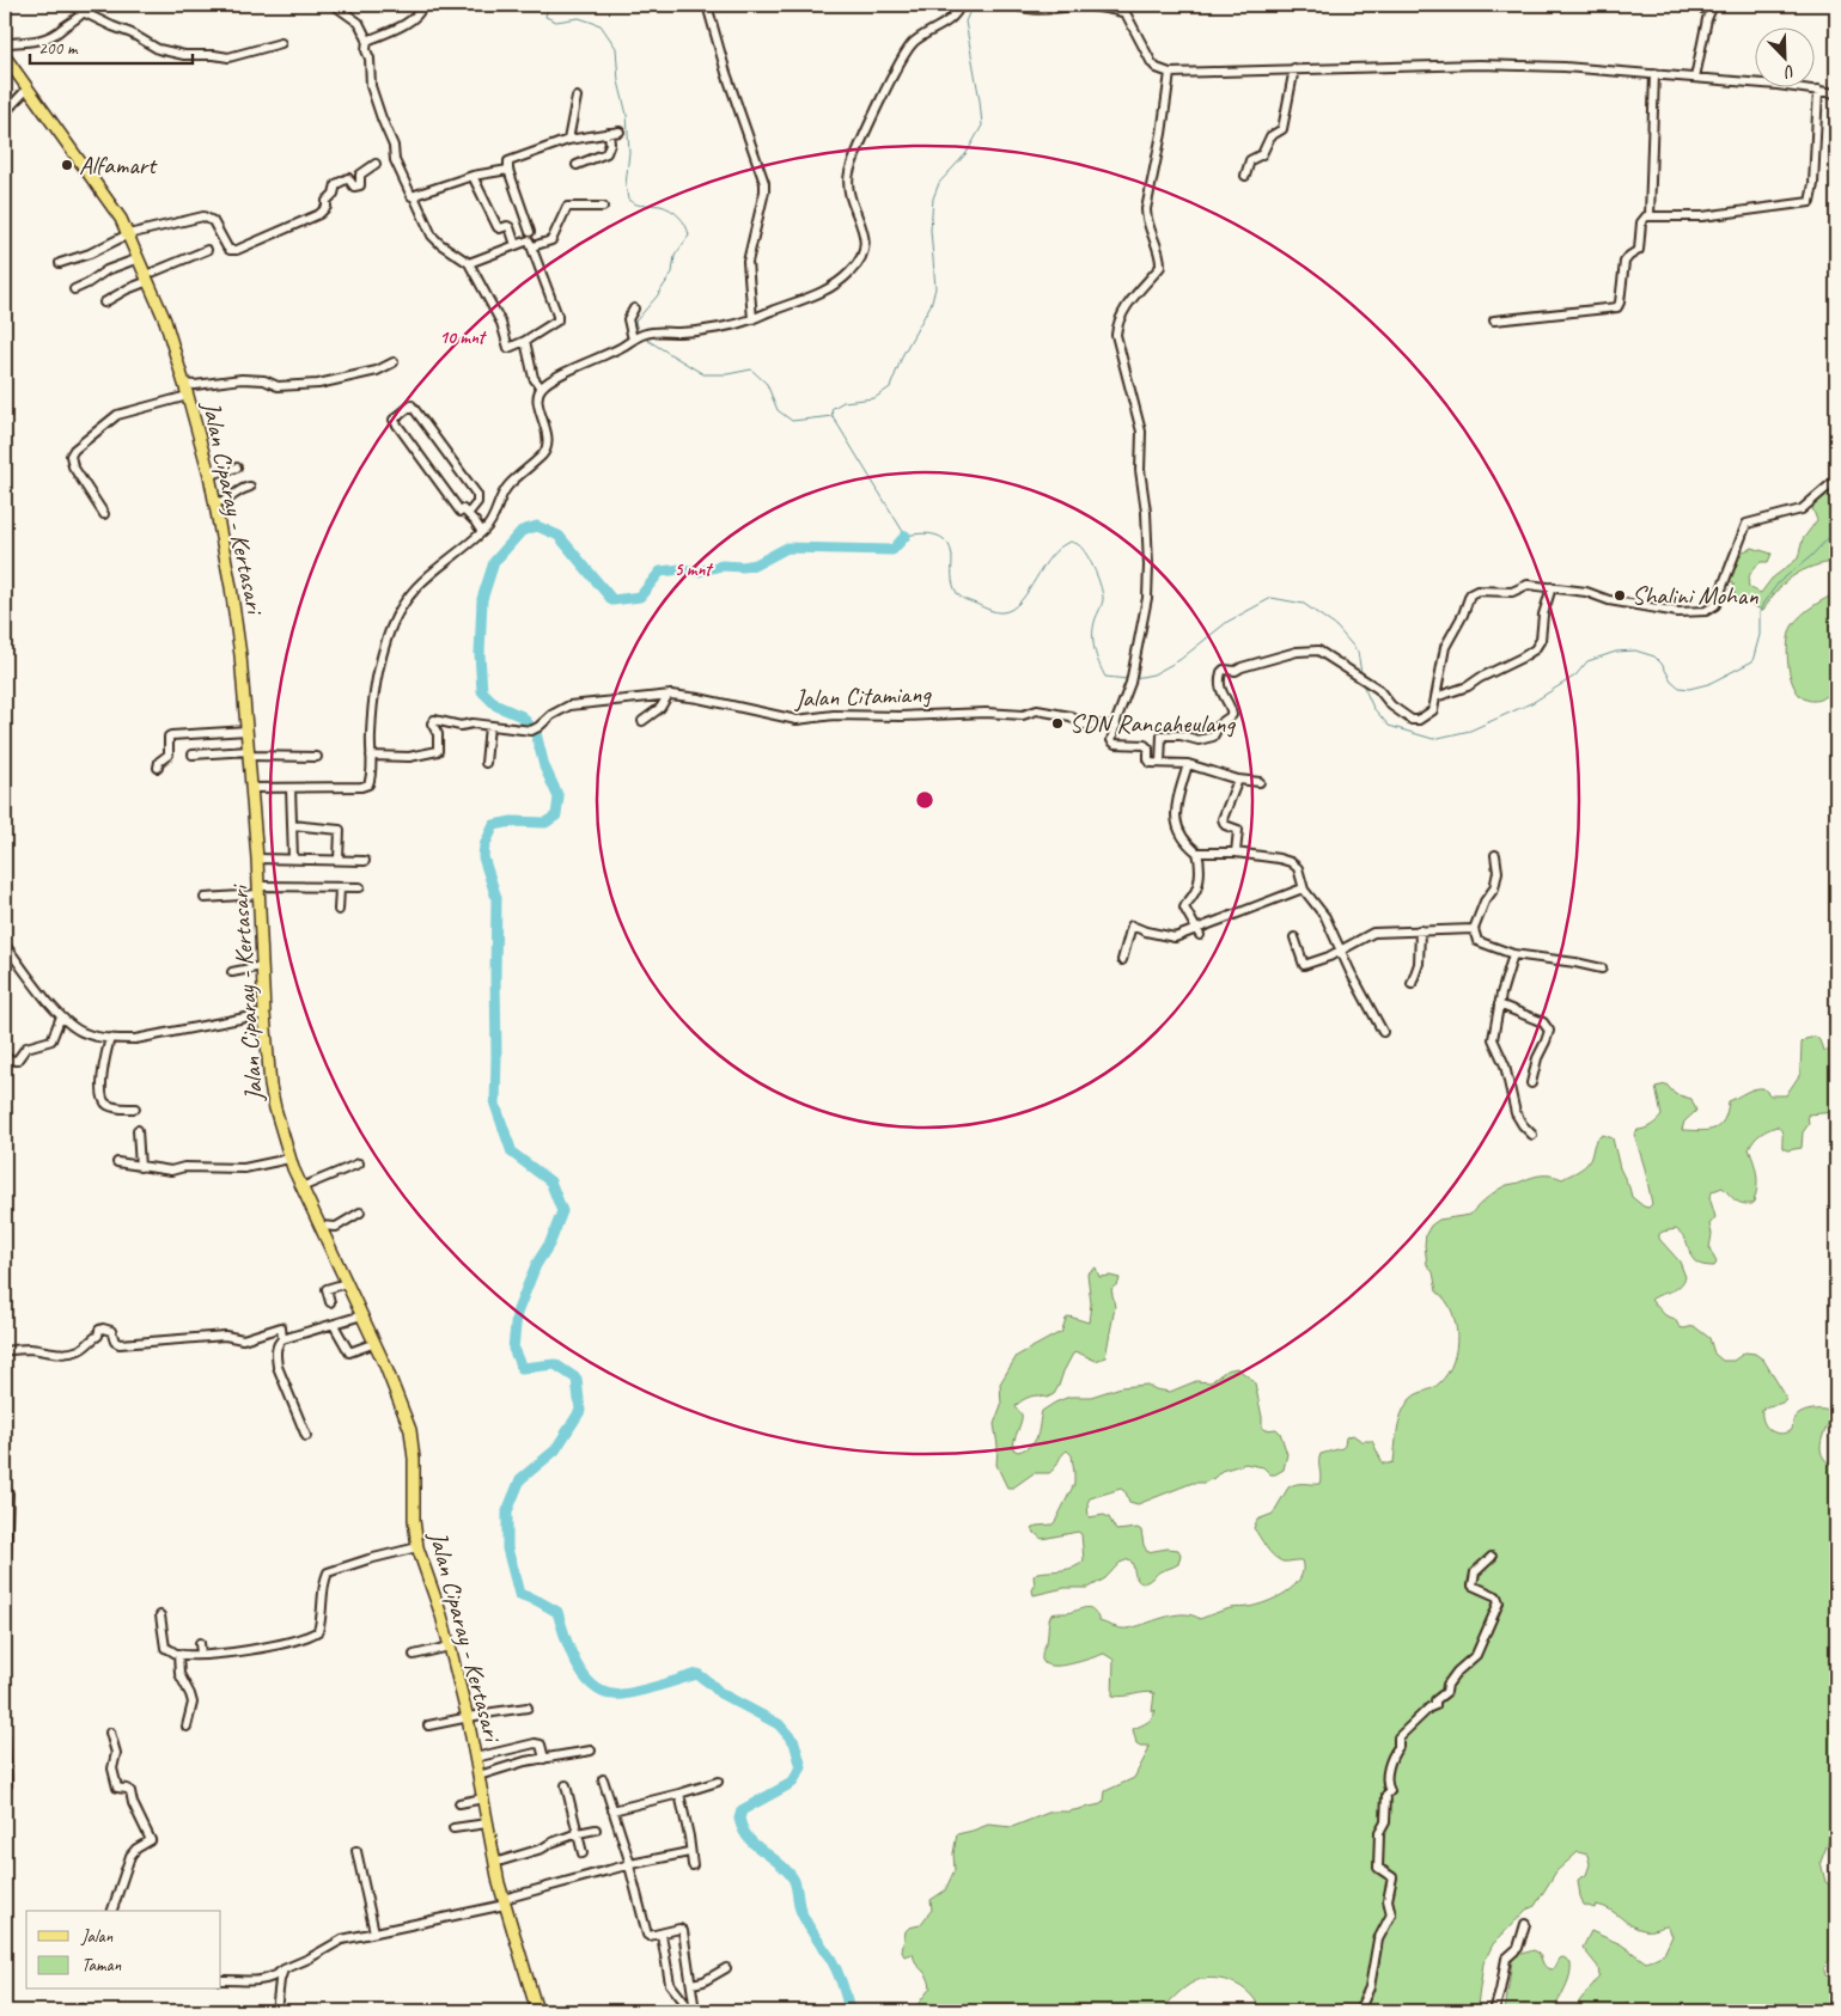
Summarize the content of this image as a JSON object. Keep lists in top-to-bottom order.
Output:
{
  "streets": {
    "main road": ["Jalan Ciparay - Kertasari"],
    "street": ["Jalan Citamiang"]
  },
  "places": ["Alfamart", "Shalini Mohan", "SDN Rancaheulang"],
  "legend": ["Jalan", "Taman"],
  "scale_bar": "200 m",
  "north": "bottom right",
  "rings": ["10 mnt", "5 mnt"]
}
